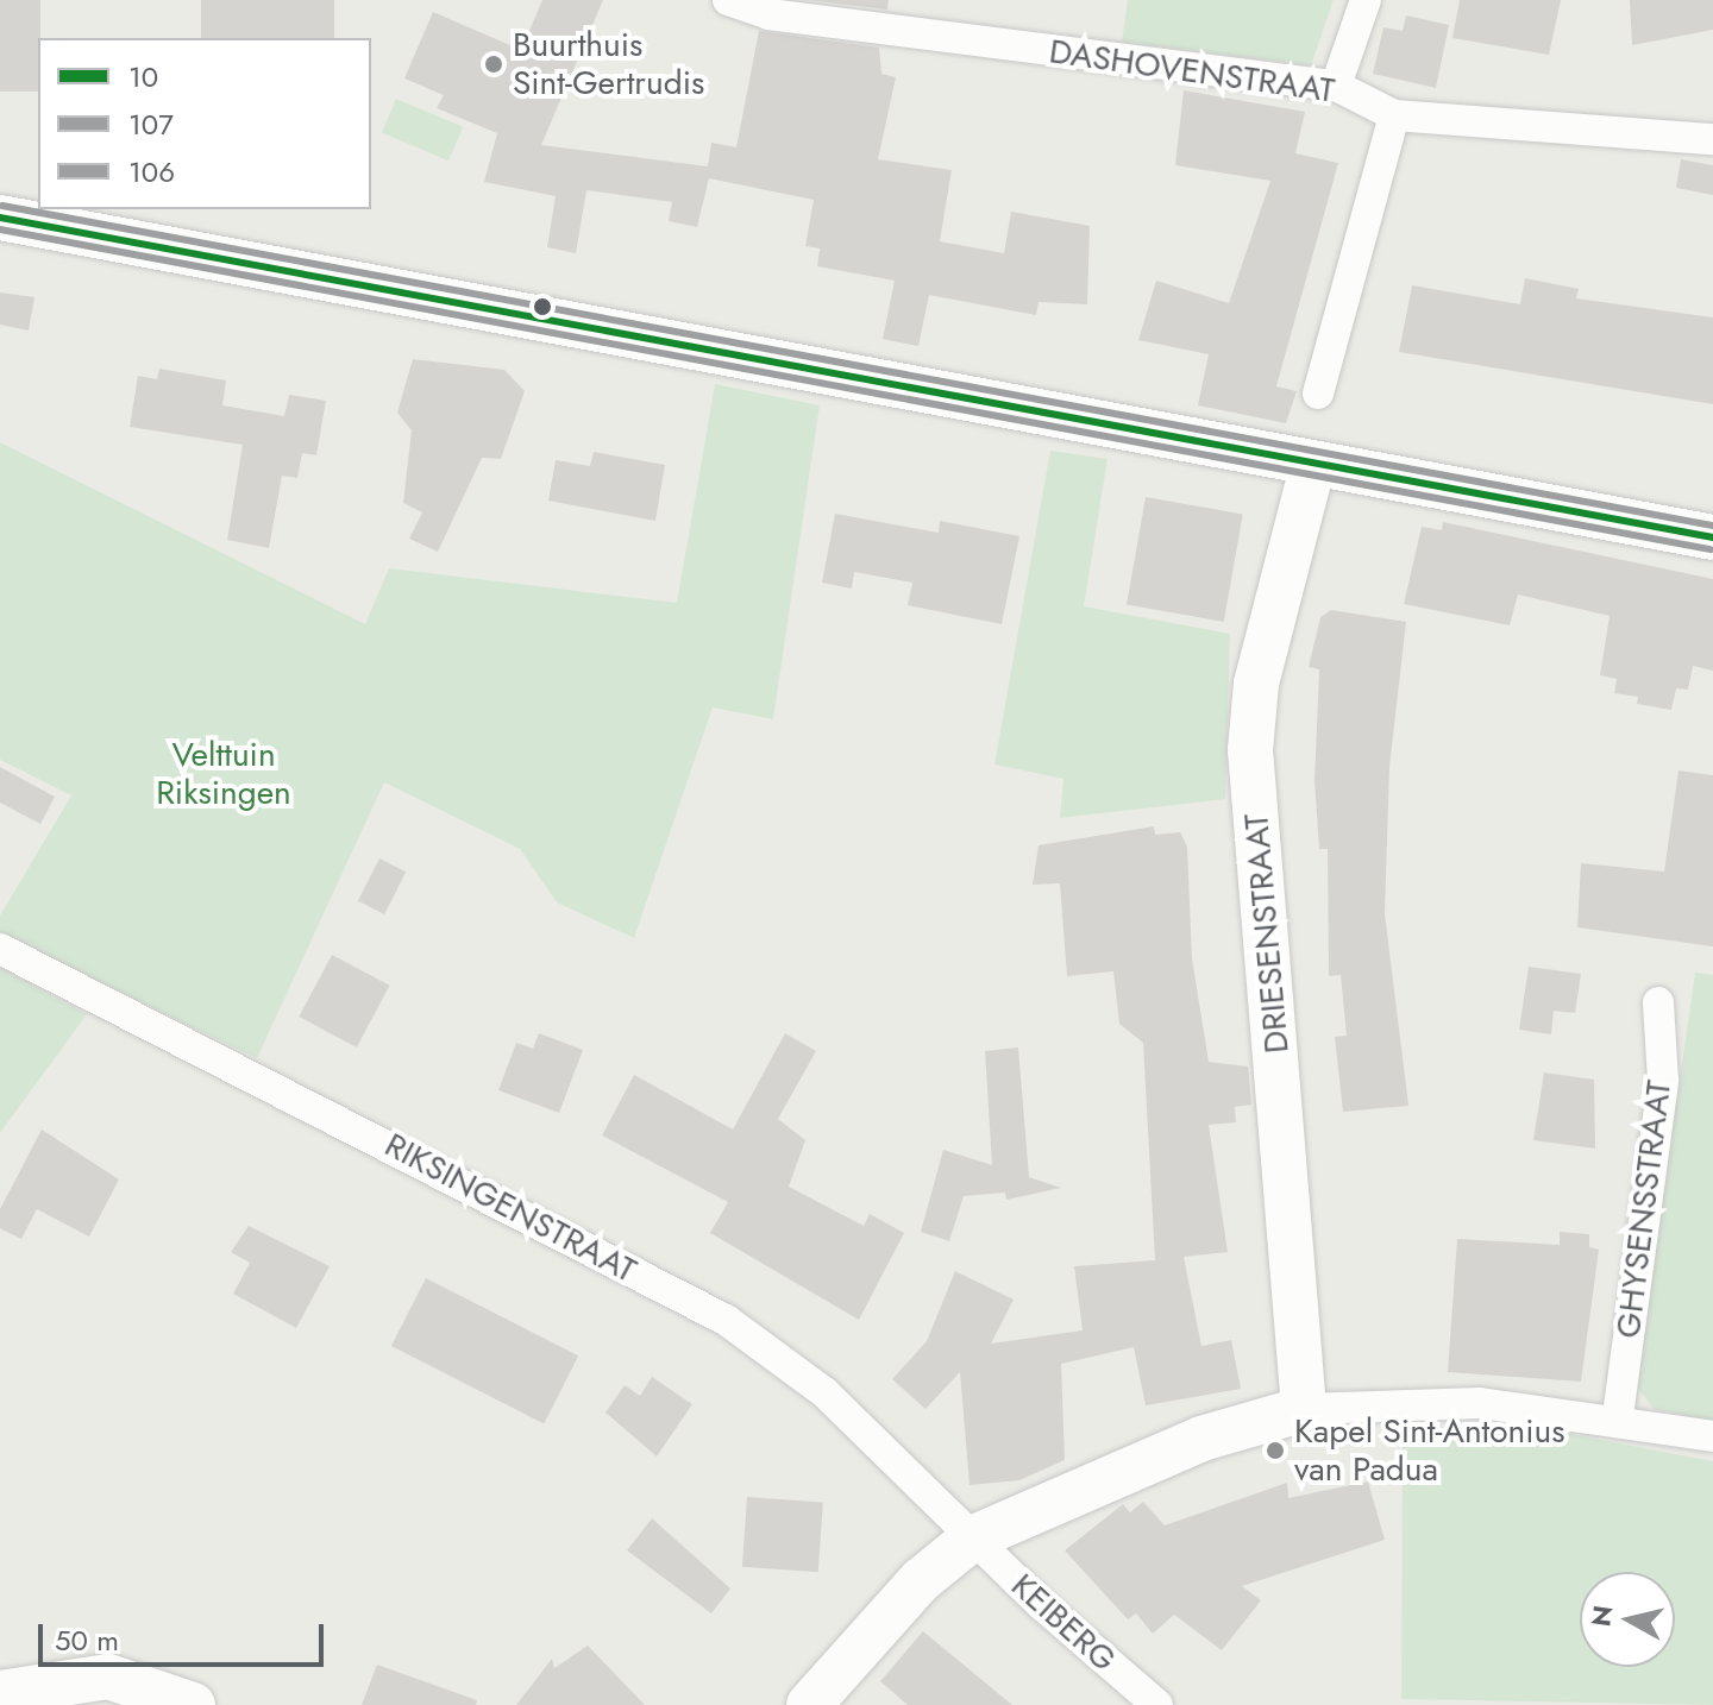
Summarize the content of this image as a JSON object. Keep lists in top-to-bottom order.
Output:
{
  "streets": {
    "street": [
      "DASHOVENSTRAAT",
      "DRIESENSTRAAT",
      "RIKSINGENSTRAAT",
      "GHYSENSSTRAAT",
      "KEIBERG"
    ]
  },
  "crossings": [
    ["RIKSINGENSTRAAT", "KEIBERG"]
  ],
  "parks": ["Velttuin Riksingen"],
  "places": ["Buurthuis Sint-Gertrudis", "Kapel Sint-Antonius van Padua"],
  "lines": ["transit line 106", "transit line 10", "transit line 107"],
  "legend": ["10", "107", "106"],
  "scale_bar": "50 m",
  "north": "left"
}
